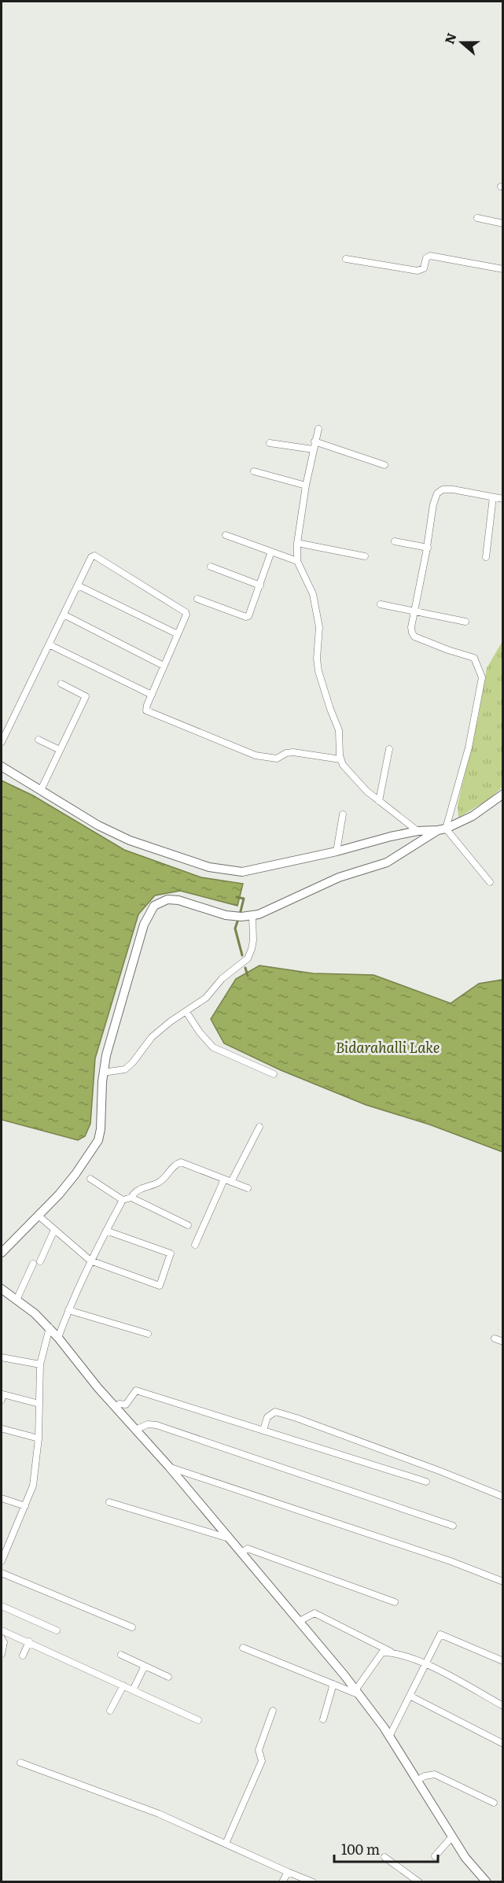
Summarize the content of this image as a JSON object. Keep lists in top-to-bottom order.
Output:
{
  "water": ["Bidarahalli Lake"],
  "scale_bar": "100 m",
  "north": "left"
}
